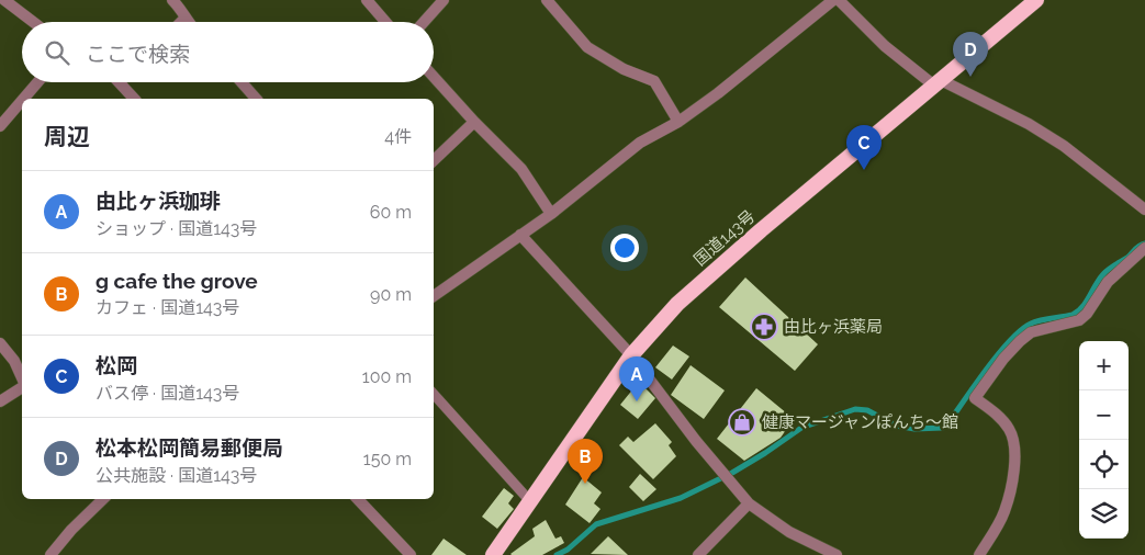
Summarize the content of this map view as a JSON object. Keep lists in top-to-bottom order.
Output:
{
  "streets": {
    "highway": ["国道143号"]
  },
  "places": {
    "pharmacy": ["由比ヶ浜薬局"],
    "shop": ["健康マージャンぽんち～館"]
  },
  "page": {
    "search": "ここで検索",
    "pins": [
      "D",
      "C",
      "A",
      "B"
    ],
    "heading": ["周辺", "4件"],
    "list": [
      {
        "mark": "A",
        "name": "由比ヶ浜珈琲",
        "note": "ショップ · 国道143号",
        "value": "60 m"
      },
      {
        "mark": "B",
        "name": "g cafe the grove",
        "note": "カフェ · 国道143号",
        "value": "90 m"
      },
      {
        "mark": "C",
        "name": "松岡",
        "note": "バス停 · 国道143号",
        "value": "100 m"
      },
      {
        "mark": "D",
        "name": "松本松岡簡易郵便局",
        "note": "公共施設 · 国道143号",
        "value": "150 m"
      }
    ],
    "map_buttons": ["+", "−"]
  }
}
